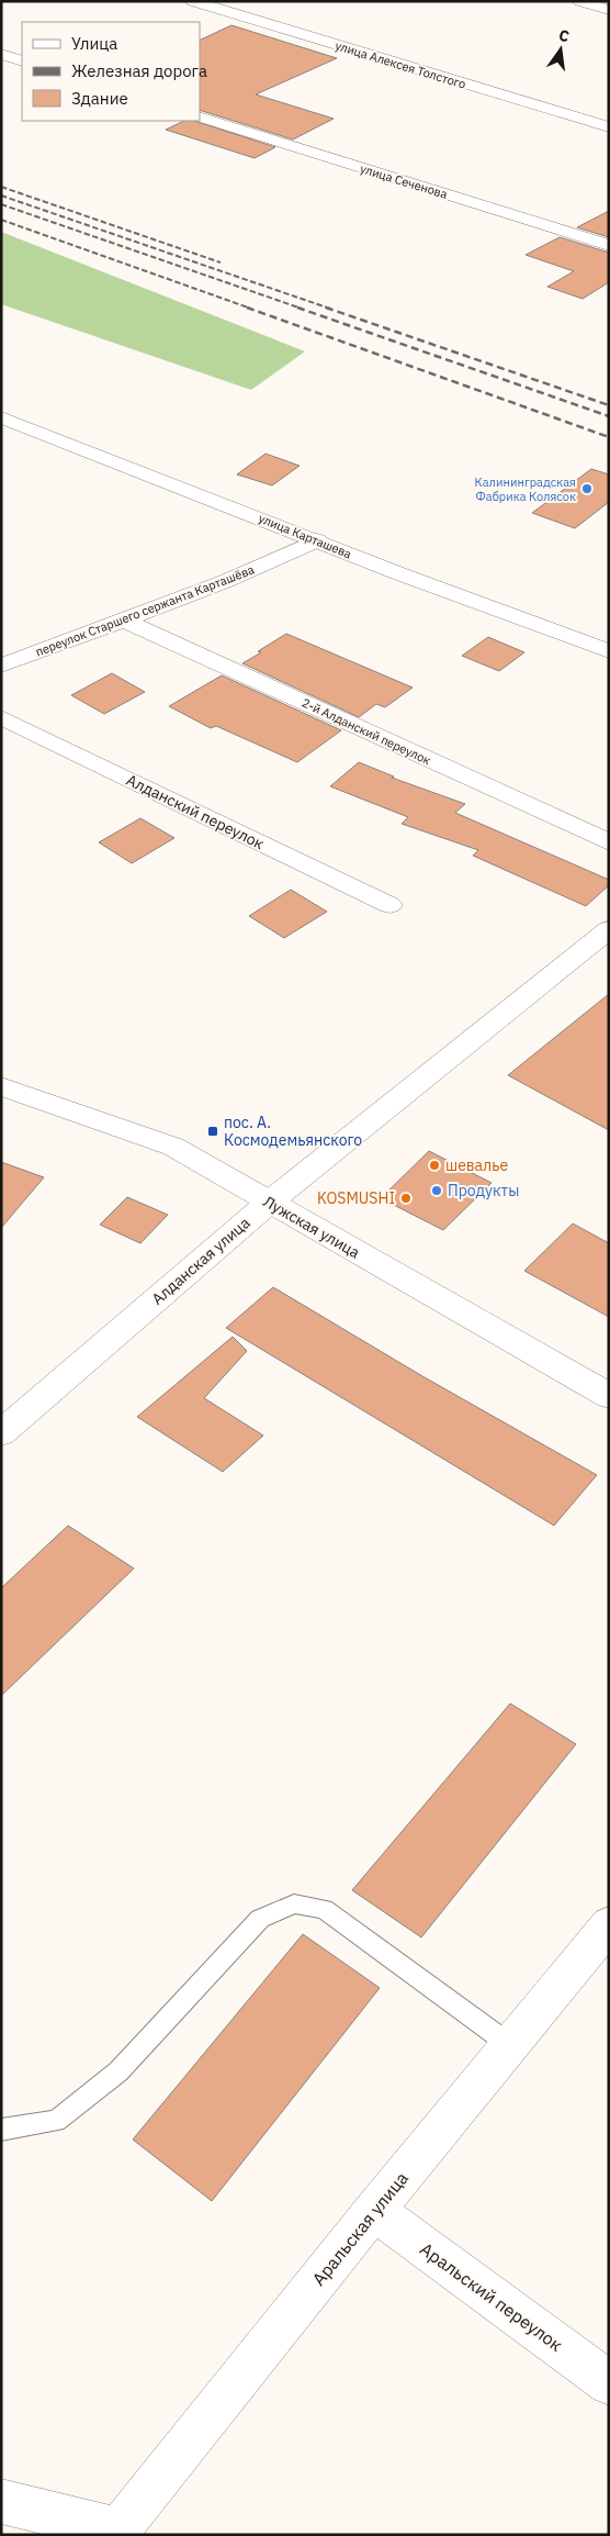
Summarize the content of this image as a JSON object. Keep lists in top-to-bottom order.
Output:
{
  "streets": {
    "street": [
      "улица Алексея Толстого",
      "улица Сеченова",
      "улица Карташева",
      "переулок Старшего сержанта Карташёва",
      "2-й Алданский переулок",
      "Алданский переулок",
      "Лужская улица",
      "Алданская улица",
      "Аральская улица",
      "Аральский переулок"
    ]
  },
  "crossings": [
    ["улица Карташева", "переулок Старшего сержанта Карташёва"],
    ["переулок Старшего сержанта Карташёва", "2-й Алданский переулок"],
    ["Лужская улица", "Алданская улица"],
    ["Аральская улица", "Аральский переулок"]
  ],
  "places": {
    "other": [
      "Калининградская Фабрика Колясок",
      "шевалье",
      "Продукты",
      "KOSMUSHI"
    ],
    "transit": ["пос. А. Космодемьянского"]
  },
  "legend": ["Улица", "Железная дорога", "Здание"],
  "north": "top"
}
